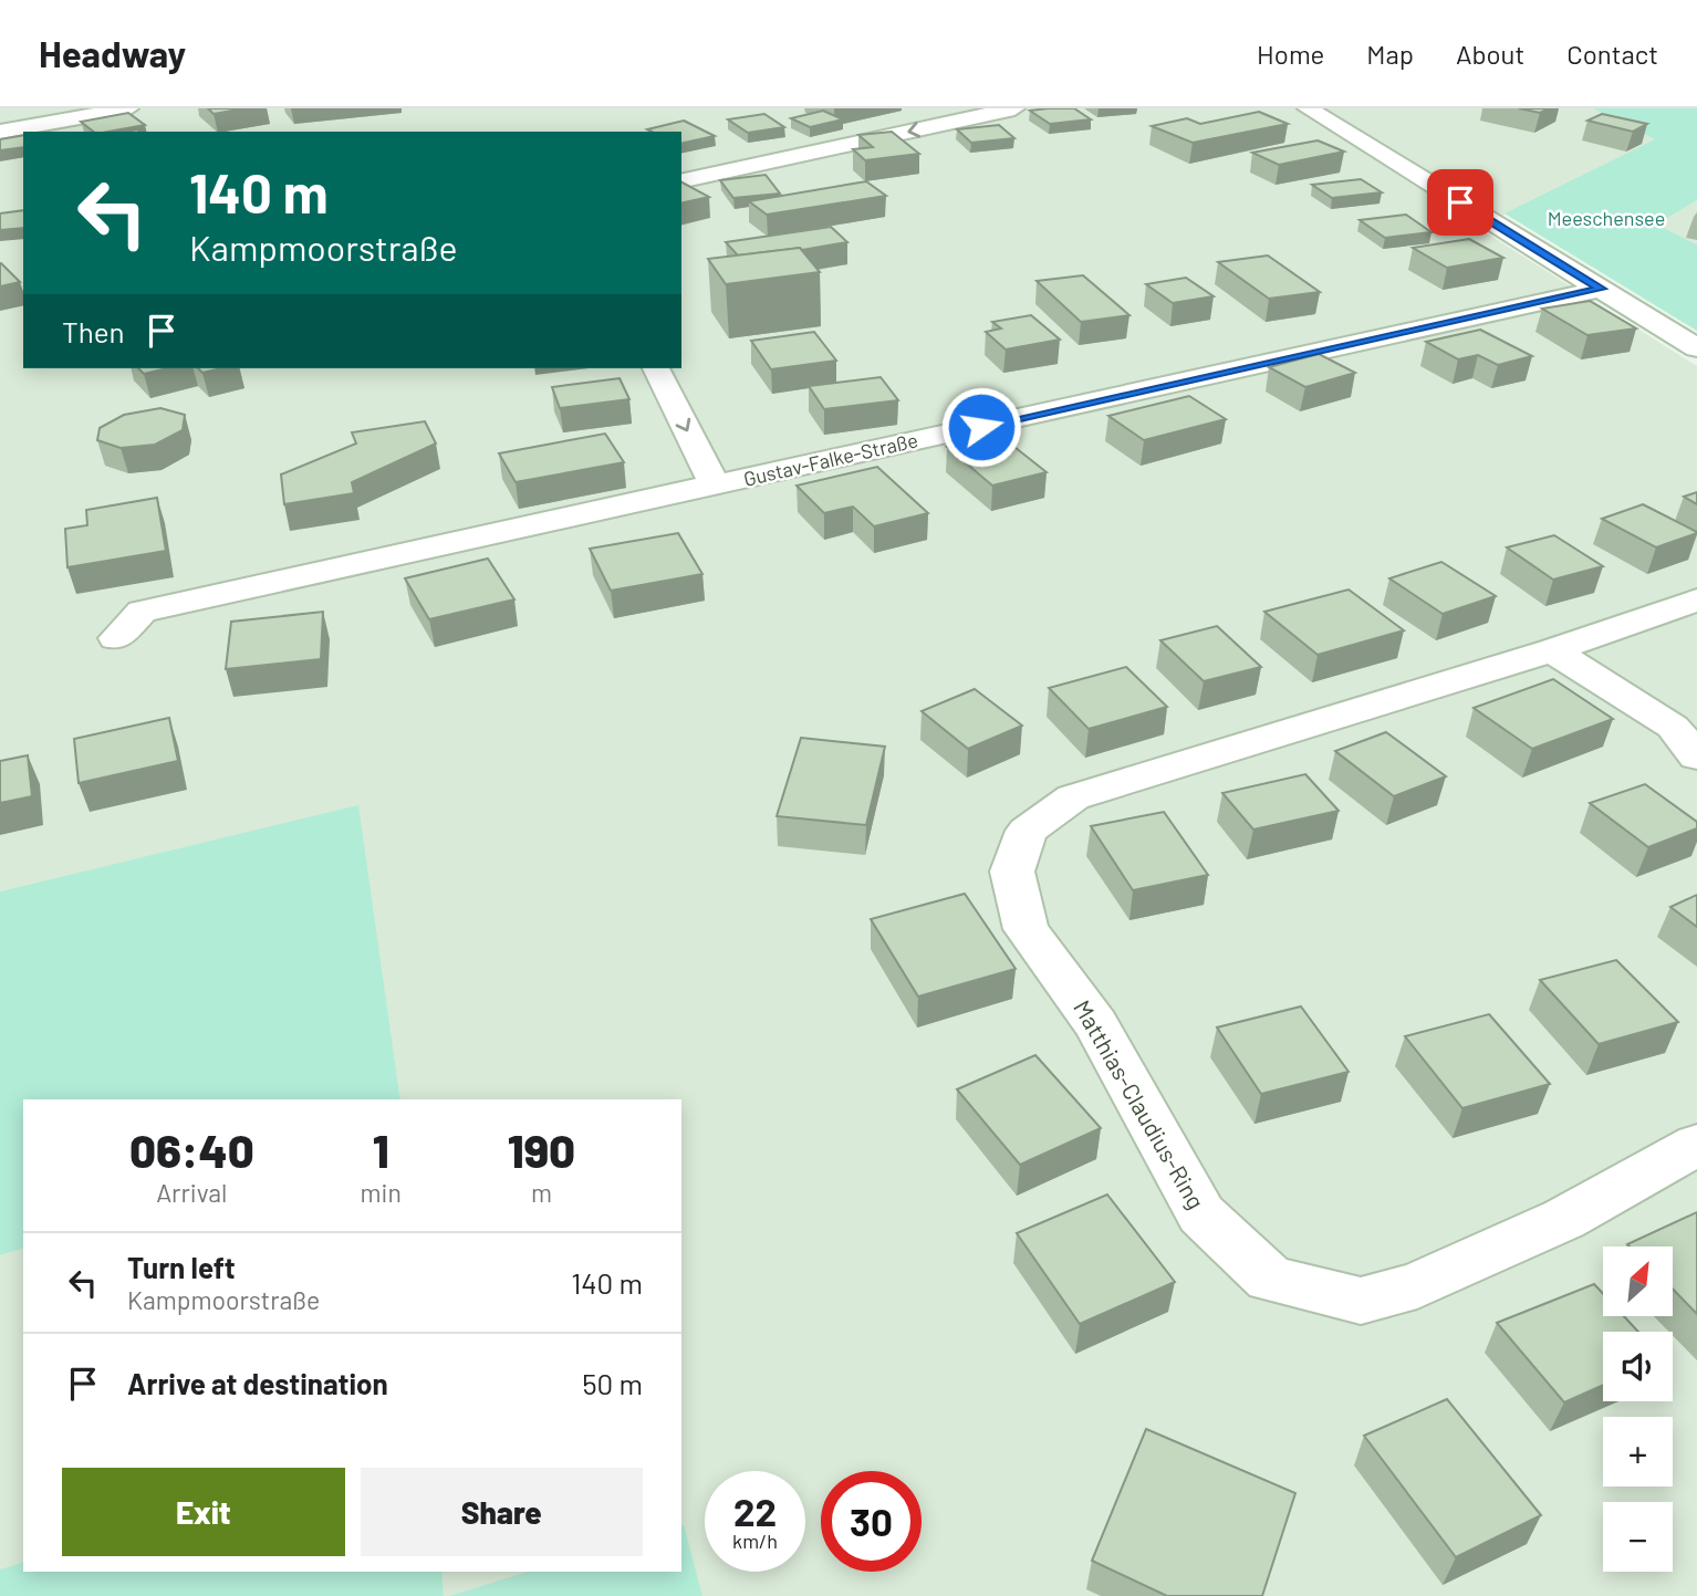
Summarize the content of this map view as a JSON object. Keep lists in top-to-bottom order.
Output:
{
  "streets": {
    "street": ["Gustav-Falke-Straße", "Matthias-Claudius-Ring"]
  },
  "parks": ["Meeschensee"],
  "north": "top right",
  "page": {
    "header": "Headway",
    "nav": [
      "Home",
      "Map",
      "About",
      "Contact"
    ],
    "turn": ["140 m", "Kampmoorstraße"],
    "then": "Then",
    "eta": [
      "06:40",
      "Arrival",
      "1",
      "min",
      "190",
      "m"
    ],
    "list": [
      {
        "name": "Turn left",
        "note": "Kampmoorstraße",
        "value": "140 m"
      },
      {
        "name": "Arrive at destination",
        "value": "50 m"
      }
    ],
    "map_buttons": ["+", "−"],
    "buttons": ["Exit", "Share"],
    "speed": "22 km/h",
    "limit": "30"
  }
}
